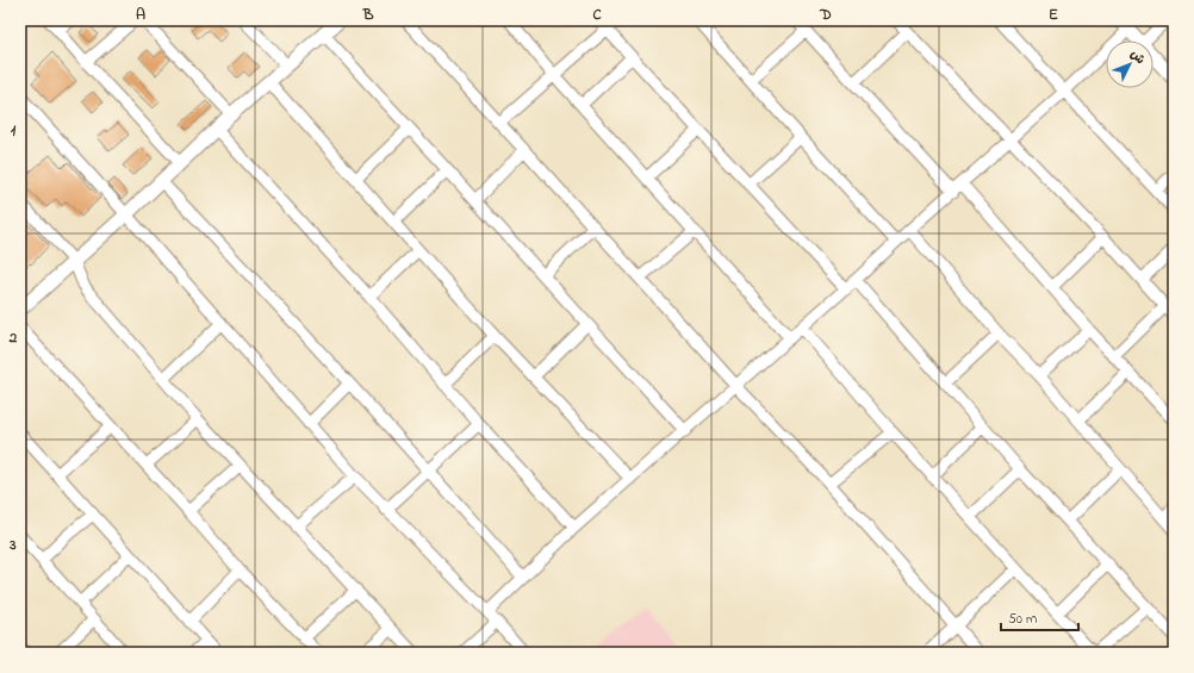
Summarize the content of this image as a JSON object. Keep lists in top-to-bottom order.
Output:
{
  "scale_bar": "50 m",
  "north": "top right",
  "grid": {
    "columns": [
      "A",
      "B",
      "C",
      "D",
      "E"
    ],
    "rows": ["1", "2", "3"]
  }
}
